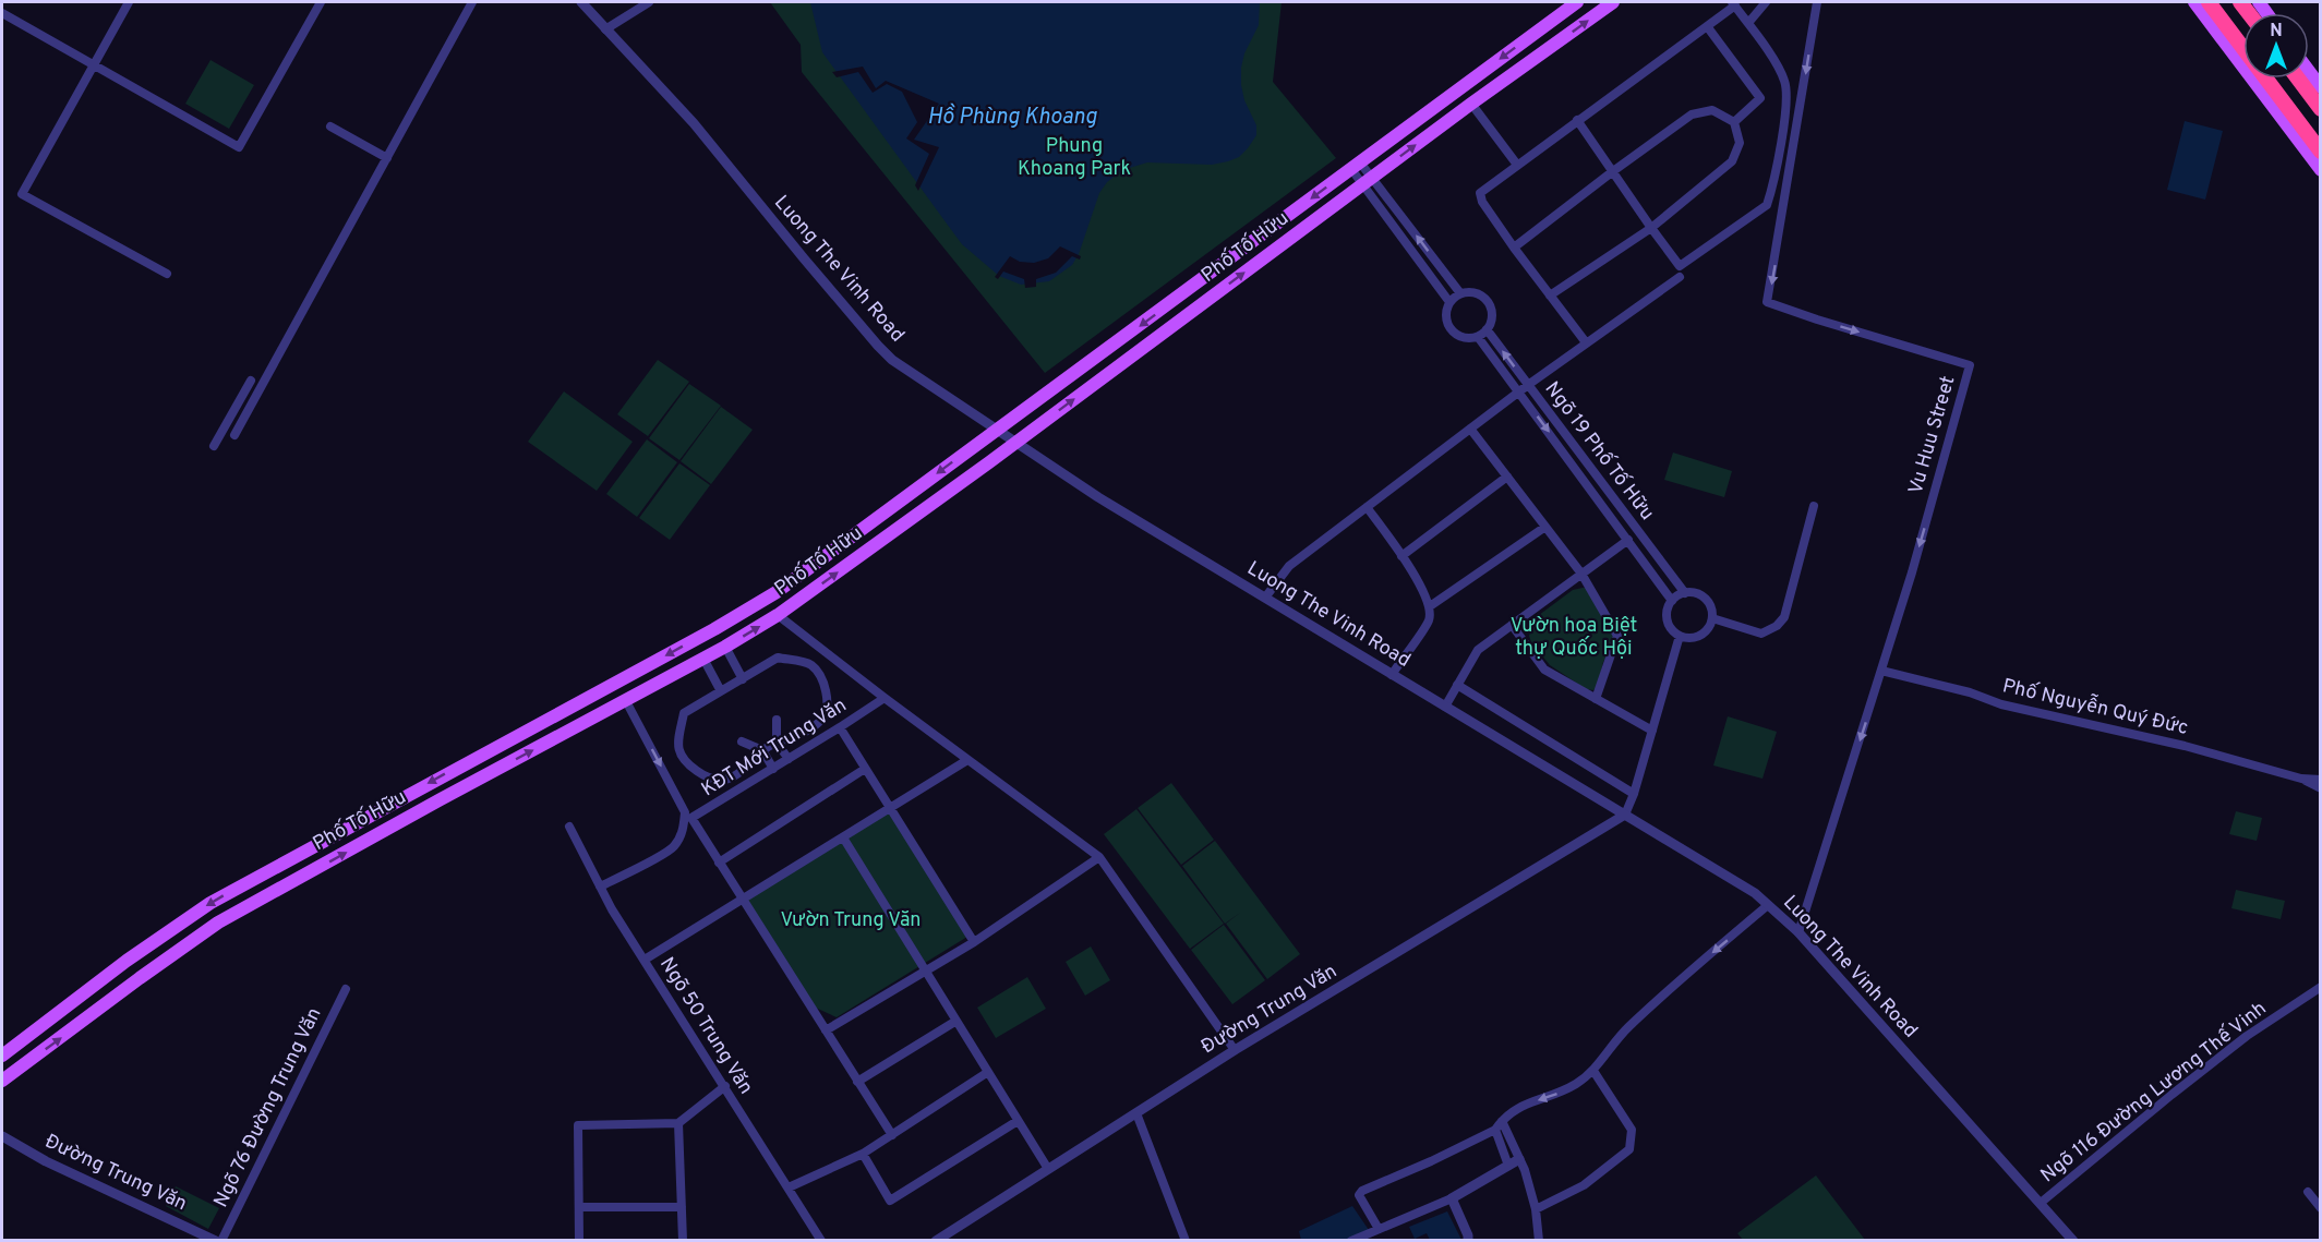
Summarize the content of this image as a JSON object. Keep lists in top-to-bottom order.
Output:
{
  "streets": {
    "main road": ["Phố Tố Hữu"],
    "street": [
      "Luong The Vinh Road",
      "Vu Huu Street",
      "Ngõ 19 Phố Tố Hữu",
      "Phố Nguyễn Quý Đức",
      "KĐT Mới Trung Văn",
      "Đường Trung Văn",
      "Ngõ 50 Trung Văn",
      "Ngõ 116 Đường Lương Thế Vinh",
      "Ngõ 76 Đường Trung Văn"
    ]
  },
  "crossings": [
    ["Phố Tố Hữu", "Luong The Vinh Road"],
    ["Luong The Vinh Road", "Vu Huu Street"],
    ["Luong The Vinh Road", "Đường Trung Văn"],
    ["Luong The Vinh Road", "Ngõ 116 Đường Lương Thế Vinh"],
    ["Vu Huu Street", "Phố Nguyễn Quý Đức"]
  ],
  "one_way": ["Vu Huu Street"],
  "water": ["Hồ Phùng Khoang"],
  "parks": ["Phung Khoang Park", "Vườn hoa Biệt thự Quốc Hội", "Vườn Trung Văn"],
  "north": "top"
}
